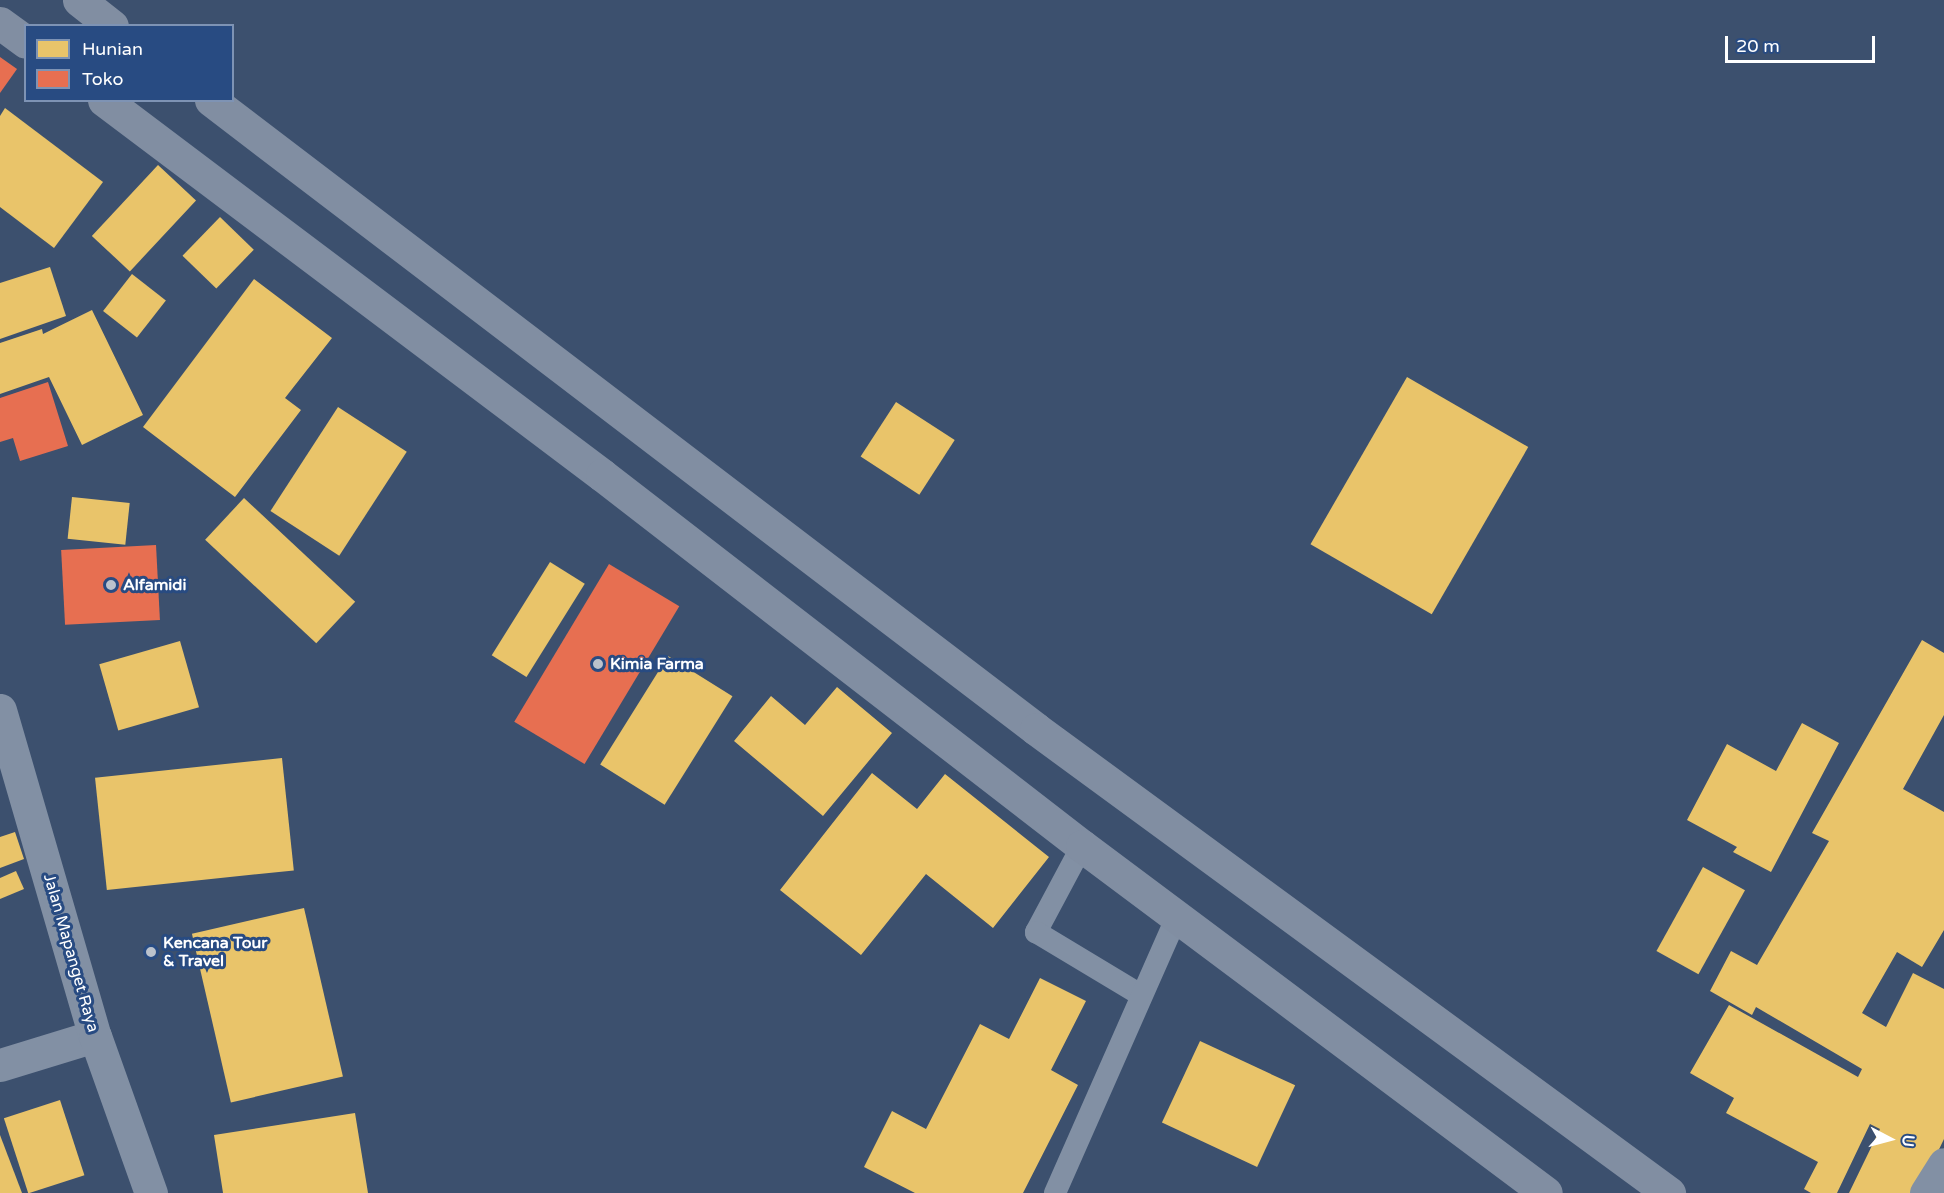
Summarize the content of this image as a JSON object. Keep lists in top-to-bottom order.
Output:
{
  "streets": {
    "street": ["Jalan Mapanget Raya"]
  },
  "places": ["Alfamidi", "Kimia Farma", "Kencana Tour & Travel"],
  "legend": ["Hunian", "Toko"],
  "scale_bar": "20 m",
  "north": "right"
}
